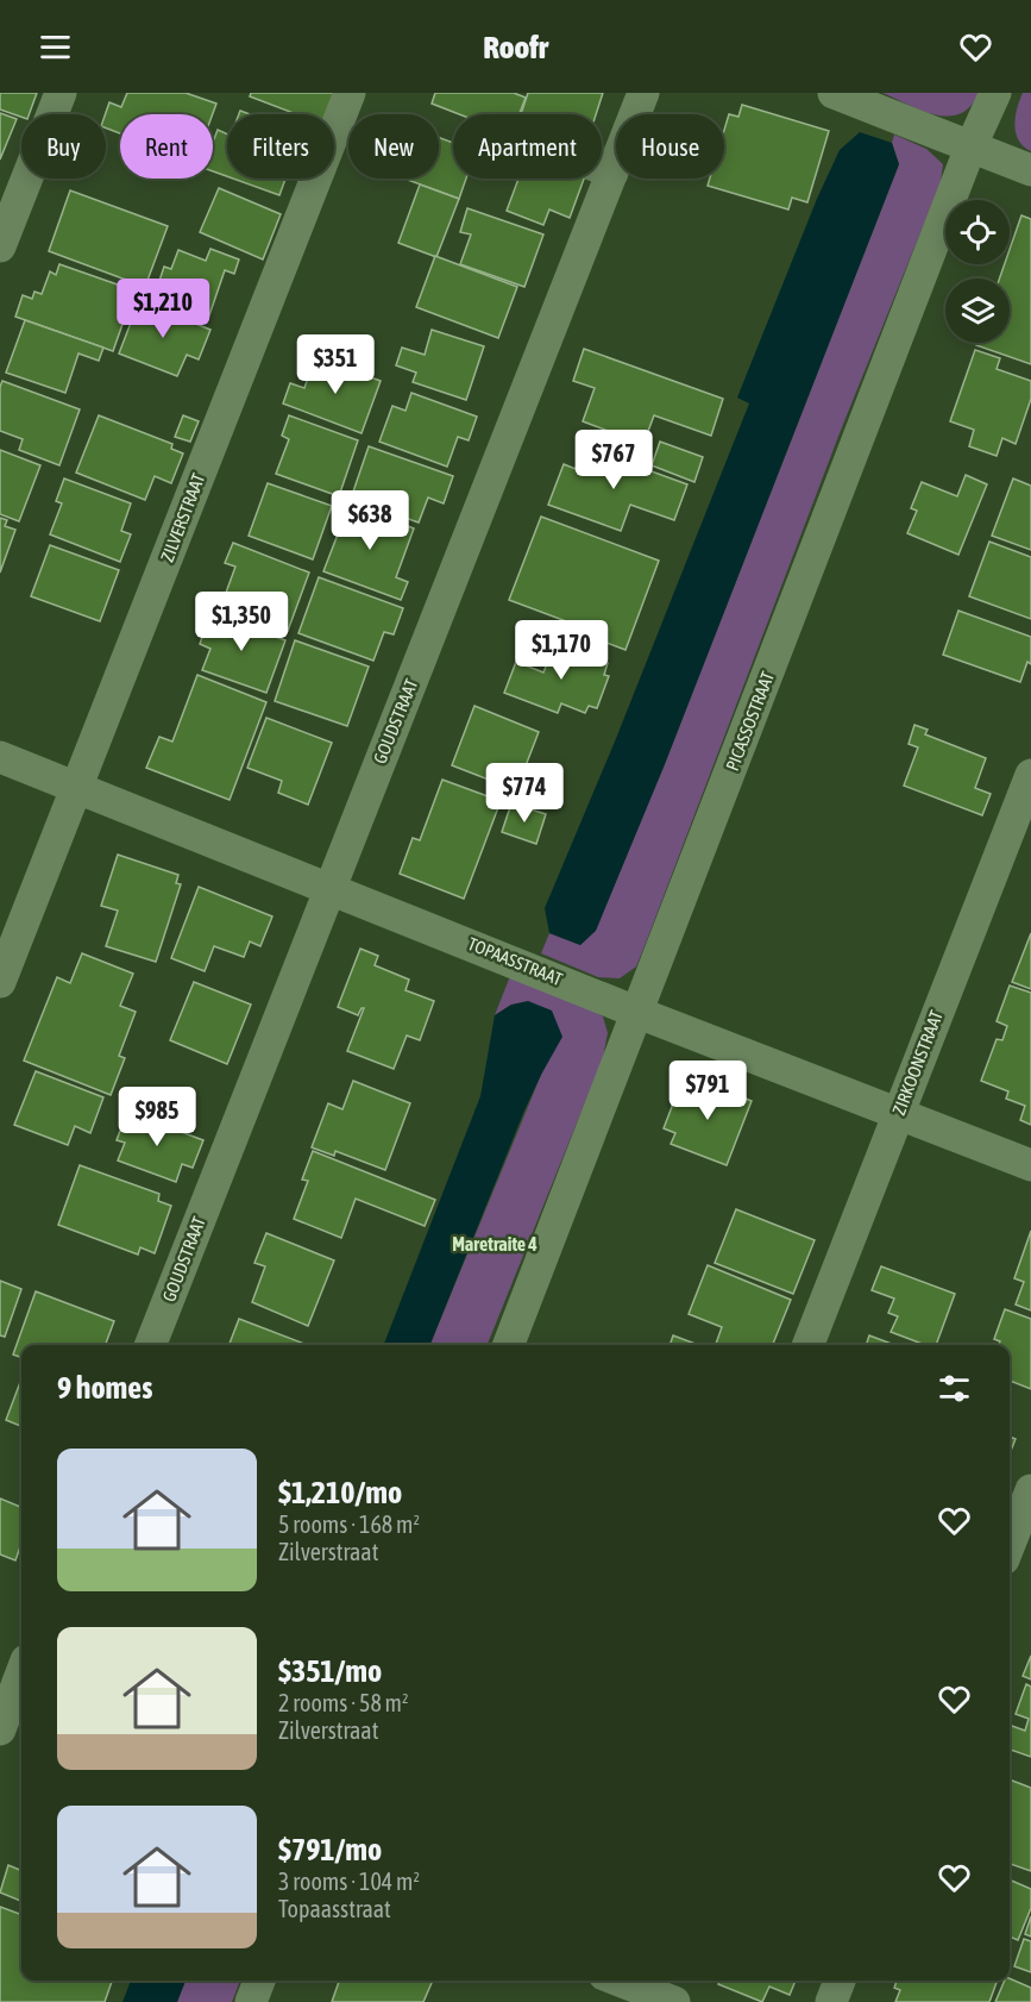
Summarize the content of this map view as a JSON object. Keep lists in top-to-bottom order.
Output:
{
  "streets": {
    "street": [
      "ZILVERSTRAAT",
      "GOUDSTRAAT",
      "PICASSOSTRAAT",
      "TOPAASSTRAAT",
      "ZIRKOONSTRAAT"
    ]
  },
  "crossings": [
    ["ZILVERSTRAAT", "TOPAASSTRAAT"],
    ["GOUDSTRAAT", "TOPAASSTRAAT"],
    ["PICASSOSTRAAT", "TOPAASSTRAAT"],
    ["TOPAASSTRAAT", "ZIRKOONSTRAAT"]
  ],
  "districts": ["Maretraite 4"],
  "page": {
    "header": "Roofr",
    "chip": [
      "Buy",
      "Rent",
      "Filters",
      "New",
      "Apartment",
      "House"
    ],
    "price": [
      "$1,210",
      "$351",
      "$767",
      "$638",
      "$1,350",
      "$1,170",
      "$774",
      "$791",
      "$985"
    ],
    "heading": "9 homes",
    "list": [
      {
        "name": "$1,210/mo",
        "note": "5 rooms · 168 m² · Zilverstraat"
      },
      {
        "name": "$351/mo",
        "note": "2 rooms · 58 m² · Zilverstraat"
      },
      {
        "name": "$791/mo",
        "note": "3 rooms · 104 m² · Topaasstraat"
      }
    ]
  }
}
